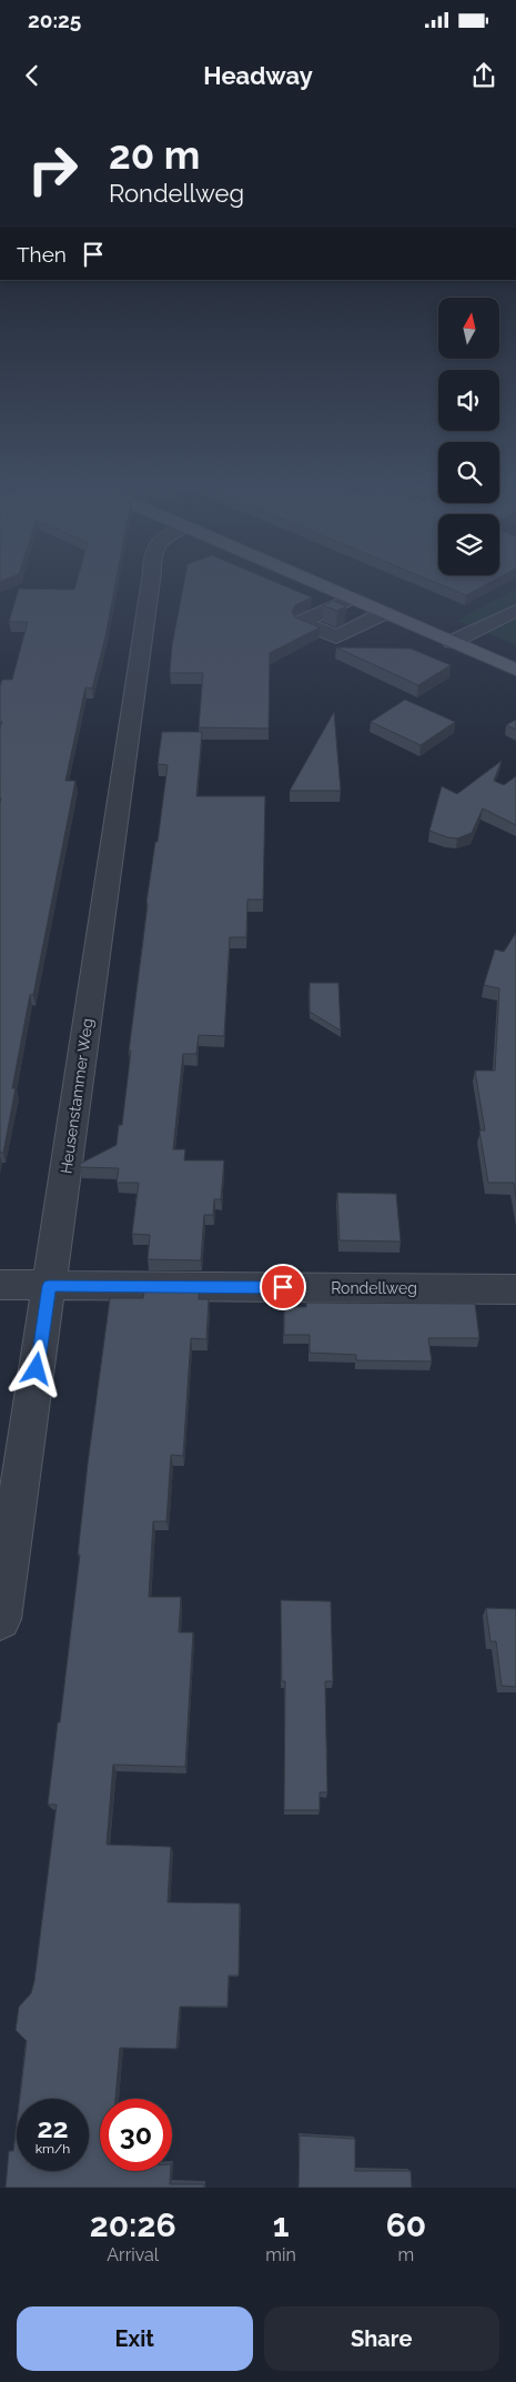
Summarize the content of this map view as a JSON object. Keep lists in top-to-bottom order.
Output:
{
  "streets": {
    "street": ["Heusenstammer Weg", "Rondellweg"]
  },
  "crossings": [
    ["Heusenstammer Weg", "Rondellweg"]
  ],
  "north": "top",
  "page": {
    "status": "20:25",
    "header": "Headway",
    "turn": ["20 m", "Rondellweg"],
    "then": "Then",
    "speed": "22 km/h",
    "limit": "30",
    "eta": [
      "20:26",
      "Arrival",
      "1",
      "min",
      "60",
      "m"
    ],
    "buttons": ["Exit", "Share"]
  }
}
